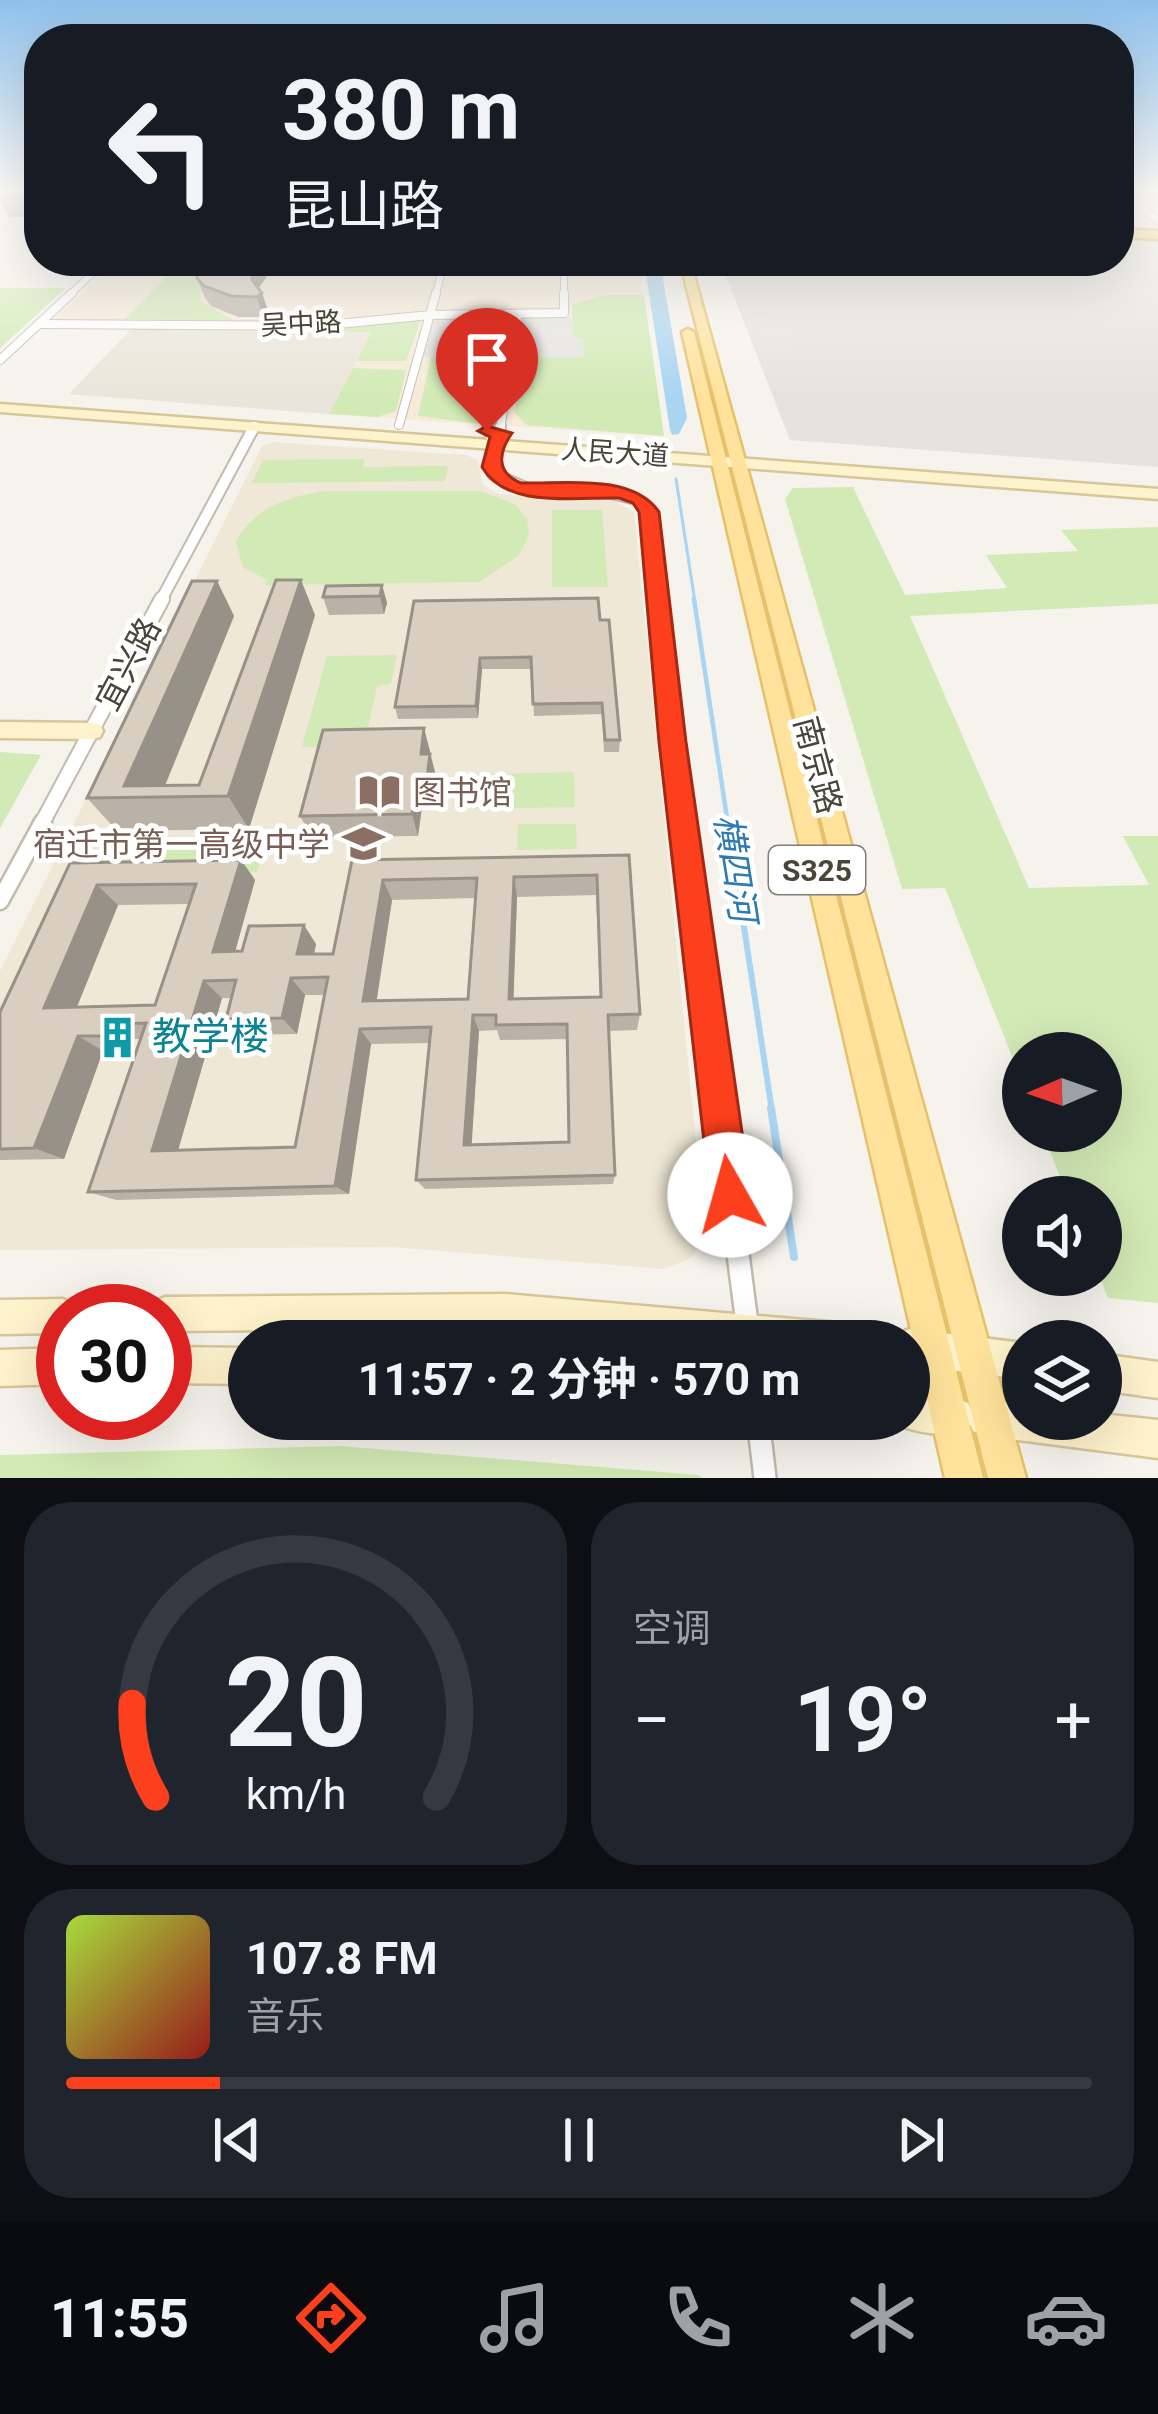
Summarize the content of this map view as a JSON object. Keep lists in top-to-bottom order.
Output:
{
  "streets": {
    "main road": ["南京路", "S325"],
    "street": ["吴中路", "人民大道", "宜兴路"]
  },
  "crossings": [
    ["人民大道", "宜兴路"],
    ["人民大道", "南京路"]
  ],
  "water": ["横四河"],
  "places": {
    "library": ["图书馆"],
    "school or university": ["宿迁市第一高级中学"],
    "building": ["教学楼"]
  },
  "north": "left",
  "page": {
    "turn": ["380 m", "昆山路"],
    "limit": "30",
    "trip": "11:57 · 2 分钟 · 570 m",
    "tile": "空调",
    "heat": ["−", "19°", "+"],
    "song": ["107.8 FM", "音乐"],
    "tabs": "11:55",
    "gauge": ["20", "km/h"]
  }
}
